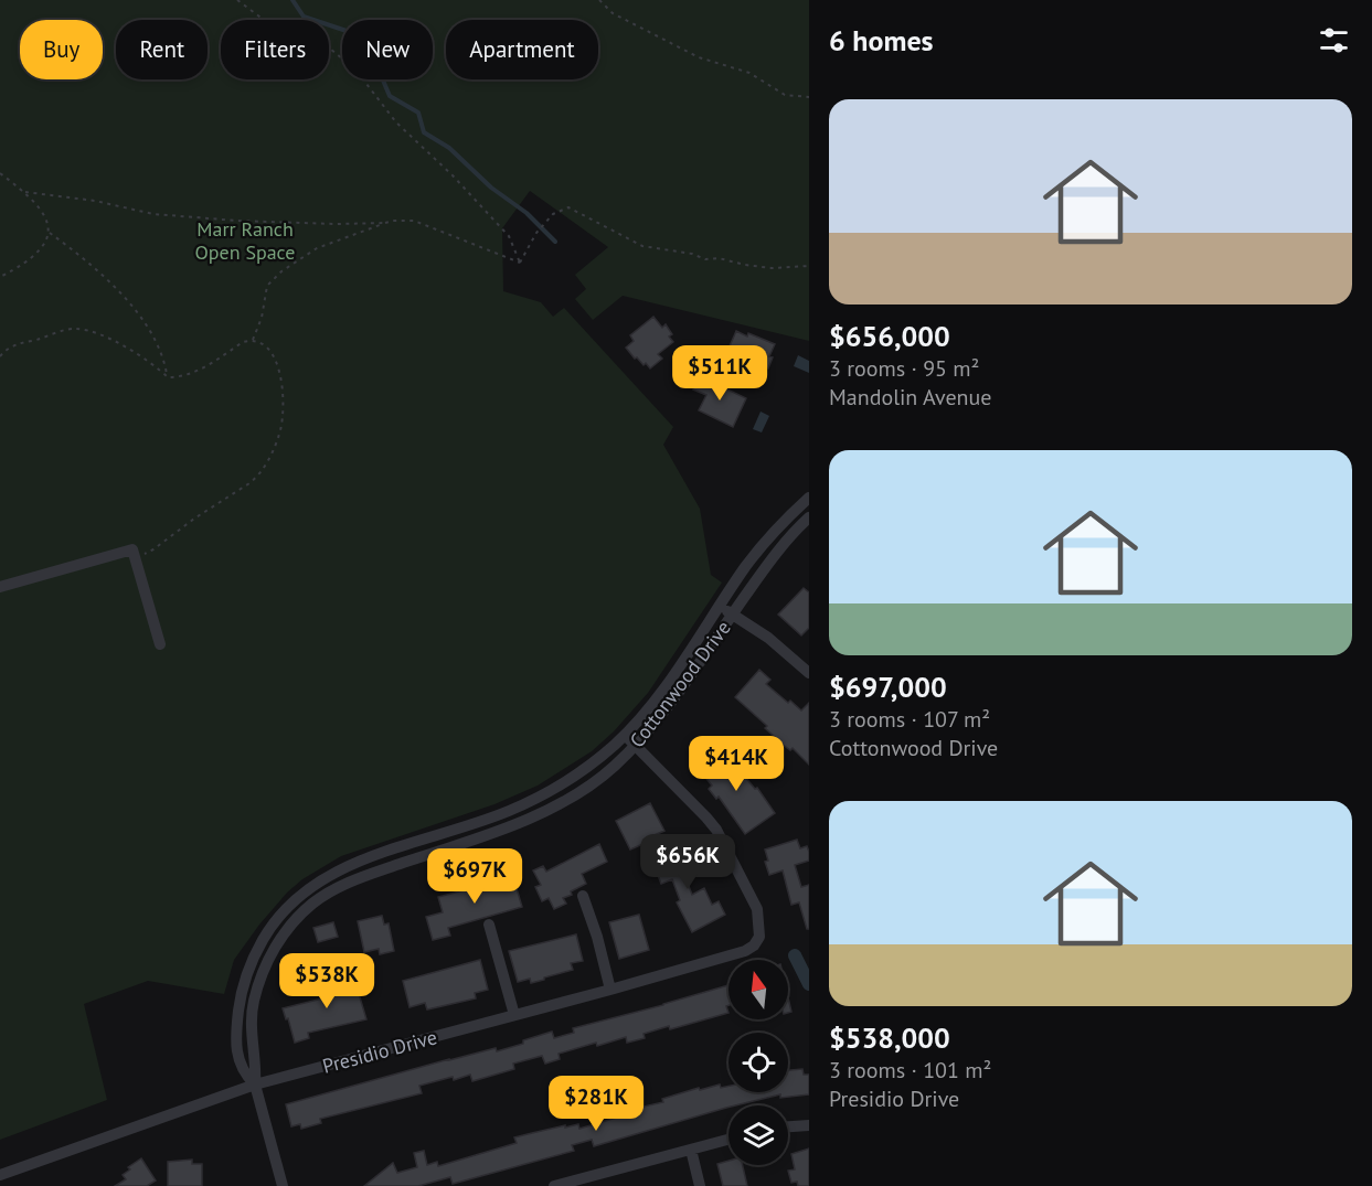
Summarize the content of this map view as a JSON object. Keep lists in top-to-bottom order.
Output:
{
  "streets": {
    "street": ["Cottonwood Drive", "Presidio Drive"]
  },
  "crossings": [
    ["Cottonwood Drive", "Presidio Drive"]
  ],
  "parks": ["Marr Ranch Open Space"],
  "north": "top",
  "page": {
    "heading": "6 homes",
    "chip": [
      "Buy",
      "Rent",
      "Filters",
      "New",
      "Apartment"
    ],
    "list": [
      {
        "name": "$656,000",
        "note": "3 rooms · 95 m² · Mandolin Avenue"
      },
      {
        "name": "$697,000",
        "note": "3 rooms · 107 m² · Cottonwood Drive"
      },
      {
        "name": "$538,000",
        "note": "3 rooms · 101 m² · Presidio Drive"
      }
    ],
    "price": [
      "$511K",
      "$414K",
      "$656K",
      "$697K",
      "$538K",
      "$281K"
    ]
  }
}
